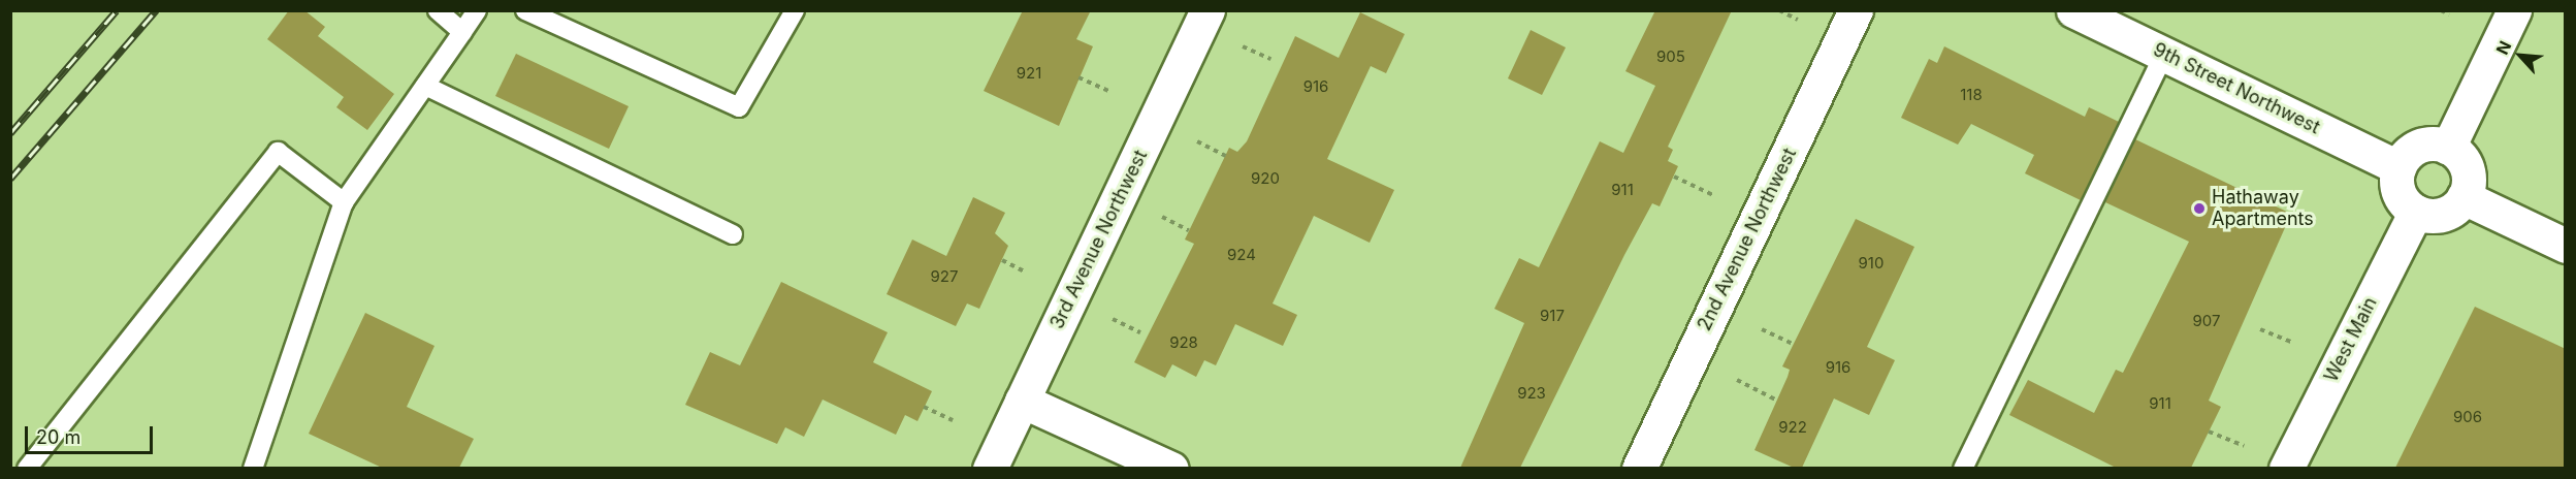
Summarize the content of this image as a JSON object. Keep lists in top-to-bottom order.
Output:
{
  "streets": {
    "street": [
      "9th Street Northwest",
      "3rd Avenue Northwest",
      "2nd Avenue Northwest",
      "West Main"
    ]
  },
  "crossings": [
    ["9th Street Northwest", "West Main"]
  ],
  "places": ["Hathaway Apartments"],
  "house_numbers": [
    "905",
    "921",
    "916",
    "118",
    "920",
    "911",
    "924",
    "910",
    "927",
    "917",
    "907",
    "928",
    "916",
    "923",
    "911",
    "906",
    "922"
  ],
  "scale_bar": "20 m",
  "north": "top left"
}
